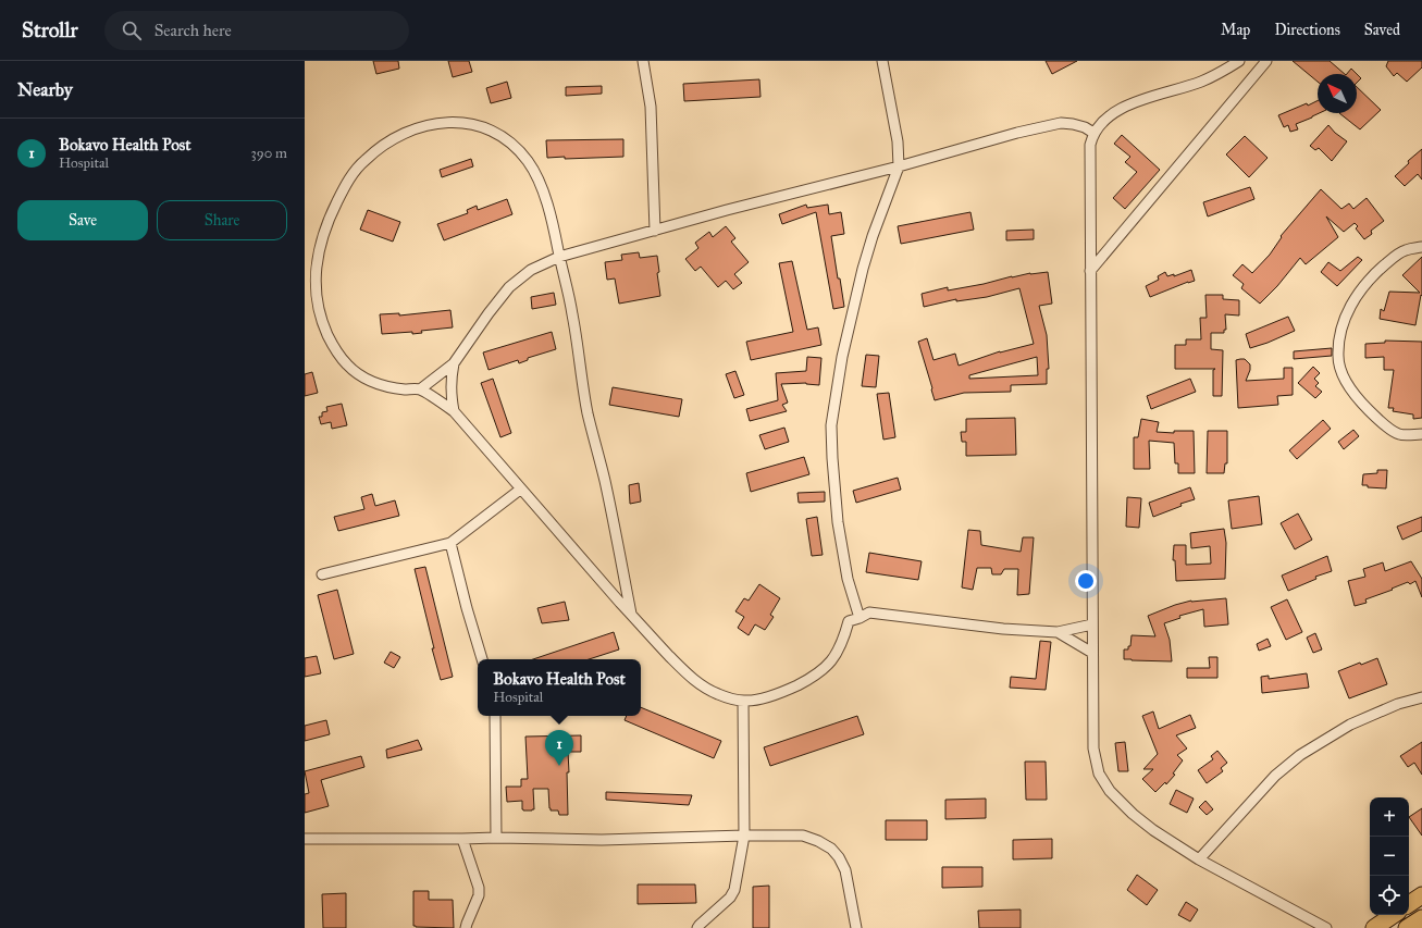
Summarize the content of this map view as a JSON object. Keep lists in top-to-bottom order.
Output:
{
  "north": "top left",
  "page": {
    "header": "Strollr",
    "search": "Search here",
    "nav": ["Map", "Directions", "Saved"],
    "heading": "Nearby",
    "list": [
      {
        "mark": "1",
        "name": "Bokavo Health Post",
        "note": "Hospital",
        "value": "390 m"
      }
    ],
    "buttons": ["Save", "Share"],
    "popup": ["Bokavo Health Post", "Hospital"],
    "pins": "1",
    "map_buttons": ["+", "−"]
  }
}
